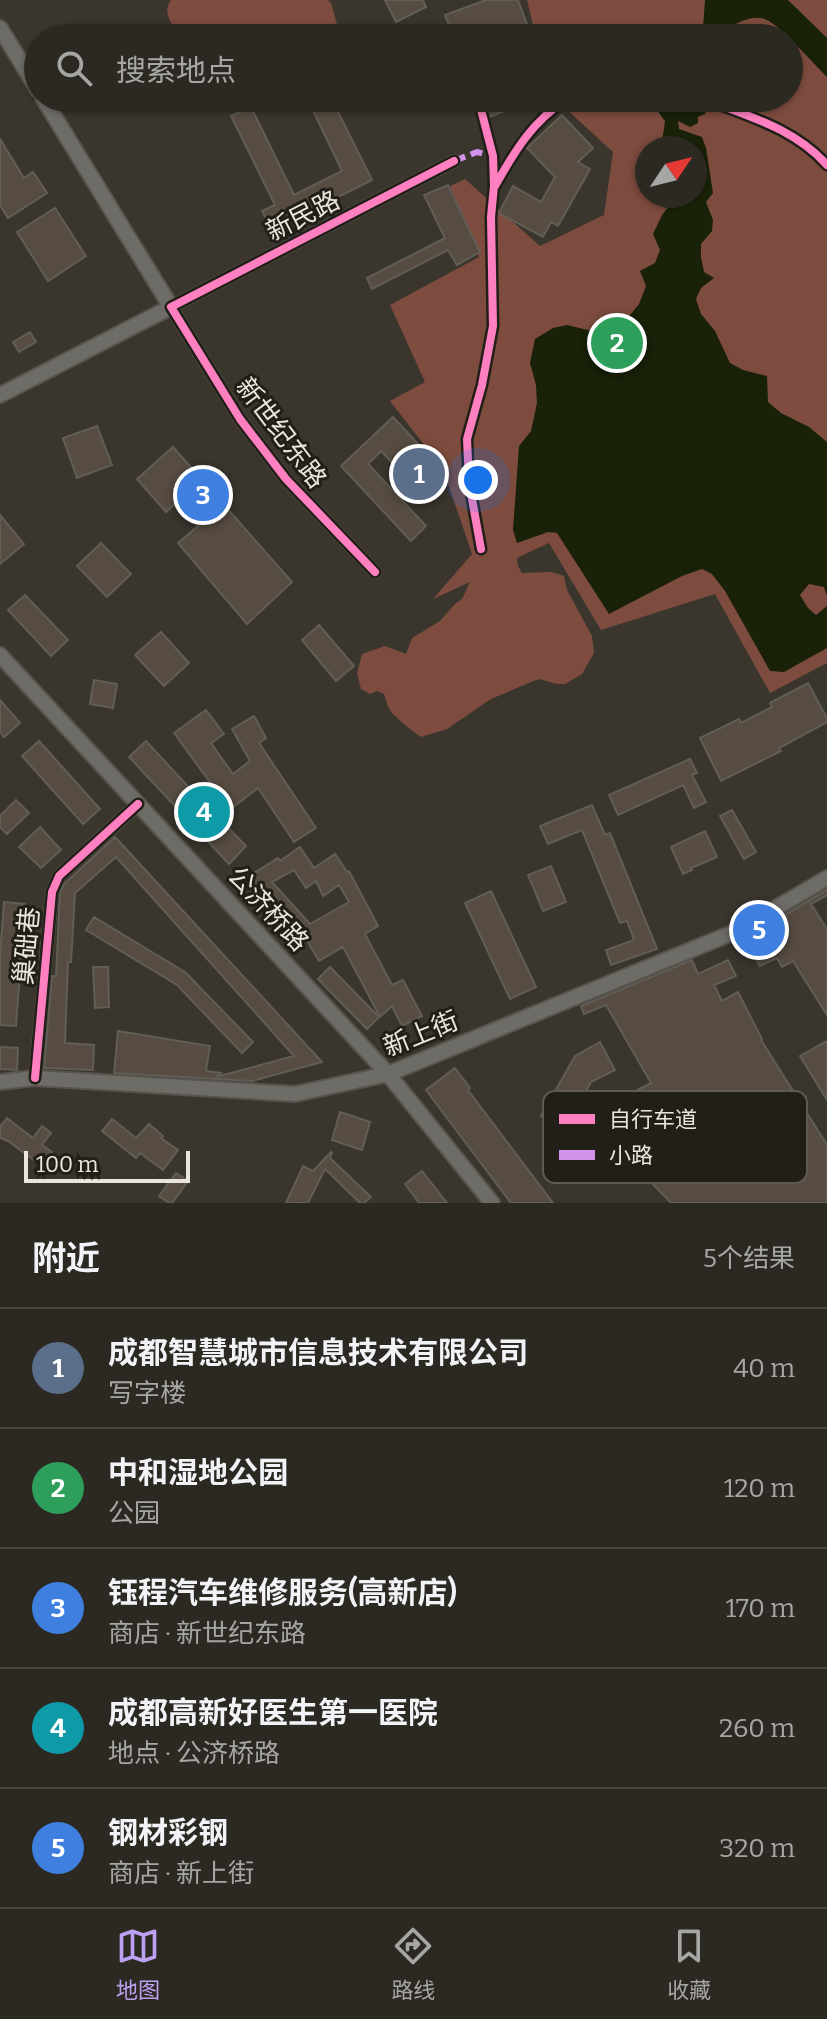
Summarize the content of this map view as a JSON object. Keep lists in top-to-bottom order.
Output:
{
  "streets": {
    "main road": [
      "新民路",
      "新世纪东路",
      "公济桥路",
      "新上街"
    ],
    "street": ["巢础巷"]
  },
  "crossings": [
    ["新民路", "新世纪东路"],
    ["公济桥路", "巢础巷"],
    ["公济桥路", "新上街"],
    ["巢础巷", "新上街"]
  ],
  "legend": ["自行车道", "小路"],
  "scale_bar": "100 m",
  "north": "top right",
  "page": {
    "search": "搜索地点",
    "pins": [
      "2",
      "1",
      "3",
      "4",
      "5"
    ],
    "scale": "100 m",
    "heading": ["附近", "5个结果"],
    "list": [
      {
        "mark": "1",
        "name": "成都智慧城市信息技术有限公司",
        "note": "写字楼",
        "value": "40 m"
      },
      {
        "mark": "2",
        "name": "中和湿地公园",
        "note": "公园",
        "value": "120 m"
      },
      {
        "mark": "3",
        "name": "钰程汽车维修服务(高新店)",
        "note": "商店 · 新世纪东路",
        "value": "170 m"
      },
      {
        "mark": "4",
        "name": "成都高新好医生第一医院",
        "note": "地点 · 公济桥路",
        "value": "260 m"
      },
      {
        "mark": "5",
        "name": "钢材彩钢",
        "note": "商店 · 新上街",
        "value": "320 m"
      }
    ],
    "nav": ["地图", "路线", "收藏"]
  }
}
